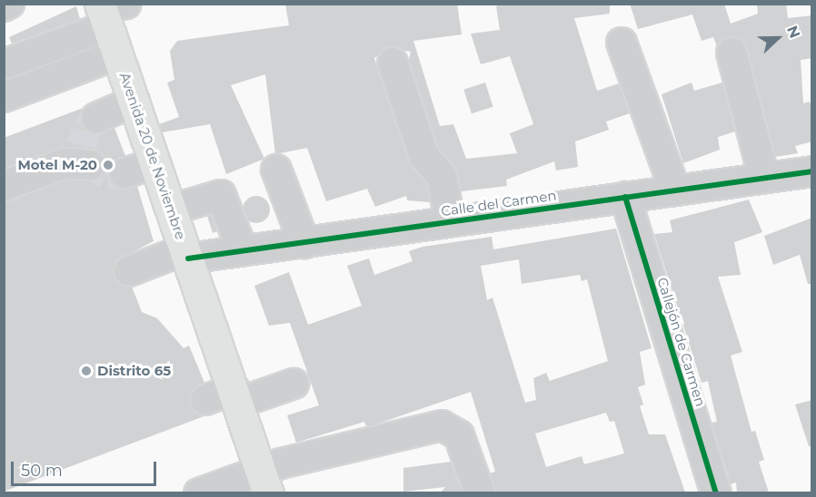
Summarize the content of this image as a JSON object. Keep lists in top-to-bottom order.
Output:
{
  "streets": {
    "main road": ["Avenida 20 de Noviembre"],
    "street": ["Calle del Carmen", "Callejón de Carmen"]
  },
  "crossings": [
    ["Avenida 20 de Noviembre", "Calle del Carmen"],
    ["Calle del Carmen", "Callejón de Carmen"]
  ],
  "places": ["Motel M-20", "Distrito 65"],
  "scale_bar": "50 m",
  "north": "right"
}
